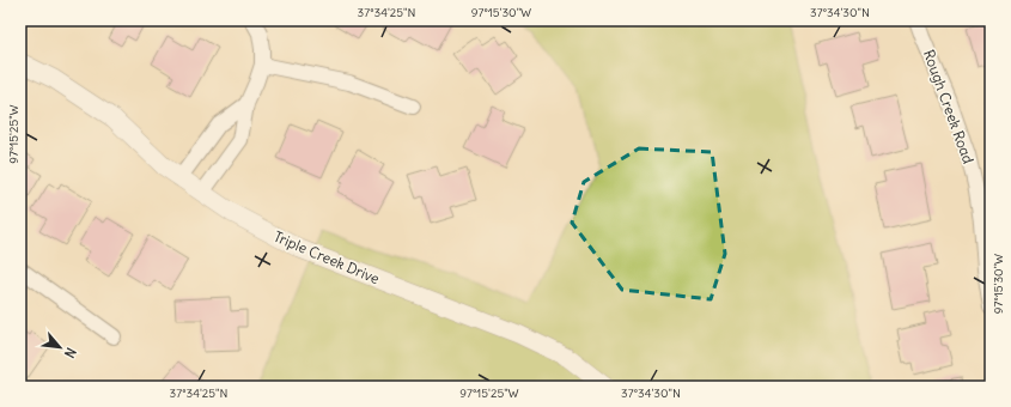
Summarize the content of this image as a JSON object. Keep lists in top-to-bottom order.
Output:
{
  "streets": {
    "street": ["Rough Creek Road", "Triple Creek Drive"]
  },
  "north": "bottom right",
  "coordinates": [
    "37°34'25\"N",
    "97°15'30\"W",
    "37°34'30\"N",
    "97°15'25\"W"
  ]
}
